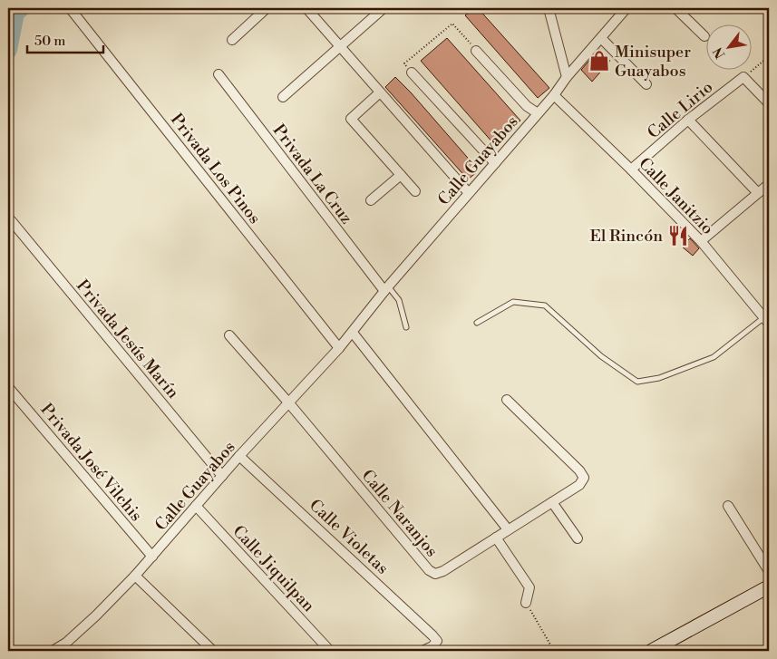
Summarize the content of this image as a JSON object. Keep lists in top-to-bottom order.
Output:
{
  "streets": {
    "street": [
      "Calle Lirio",
      "Calle Guayabos",
      "Privada Los Pinos",
      "Privada La Cruz",
      "Calle Janitzio",
      "Privada Jesús Marín",
      "Privada José Vilchis",
      "Calle Naranjos",
      "Calle Violetas",
      "Calle Jiquilpan"
    ]
  },
  "crossings": [
    ["Calle Lirio", "Calle Janitzio"],
    ["Calle Guayabos", "Privada Los Pinos"],
    ["Calle Guayabos", "Privada La Cruz"],
    ["Calle Guayabos", "Calle Janitzio"],
    ["Calle Guayabos", "Privada Jesús Marín"],
    ["Calle Guayabos", "Privada José Vilchis"],
    ["Calle Guayabos", "Calle Naranjos"],
    ["Calle Guayabos", "Calle Violetas"],
    ["Calle Guayabos", "Calle Jiquilpan"]
  ],
  "places": {
    "shop": ["Minisuper Guayabos"],
    "restaurant": ["El Rincón"]
  },
  "scale_bar": "50 m",
  "north": "bottom left"
}
